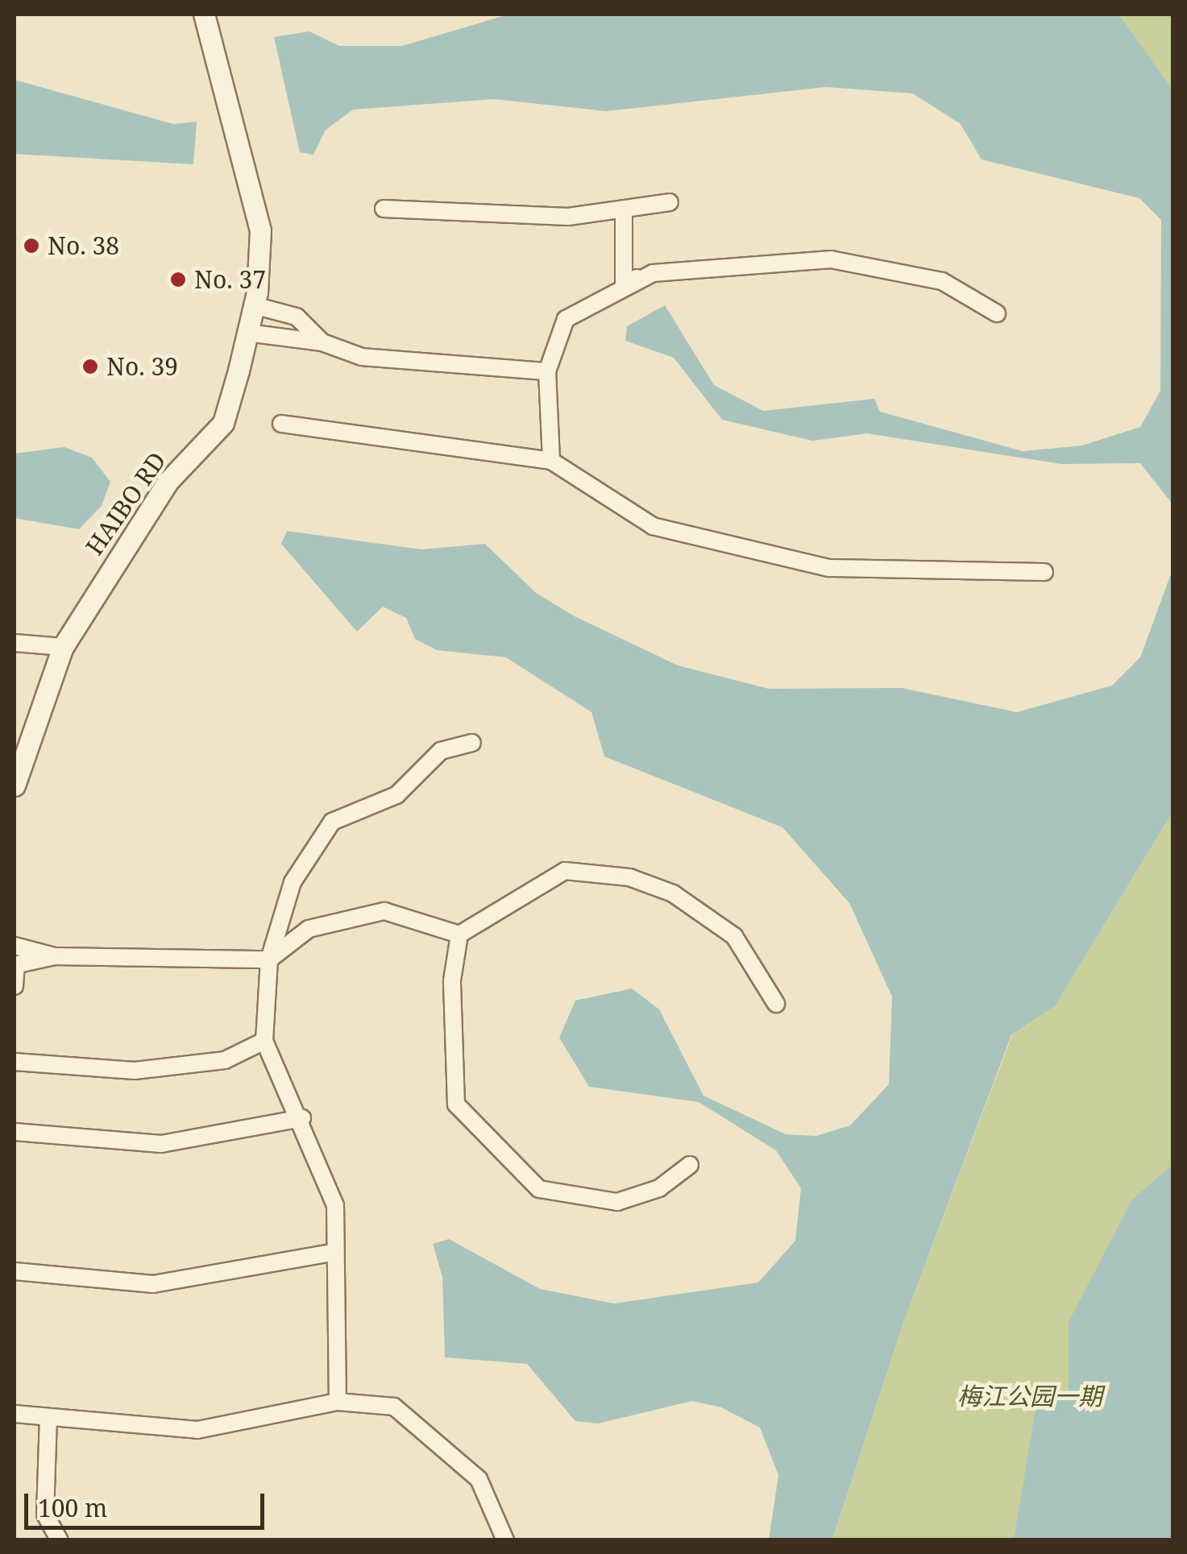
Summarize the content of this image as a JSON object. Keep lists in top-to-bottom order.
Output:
{
  "streets": {
    "street": ["HAIBO RD"]
  },
  "parks": ["梅江公园一期"],
  "places": ["No. 38", "No. 37", "No. 39"],
  "scale_bar": "100 m"
}
